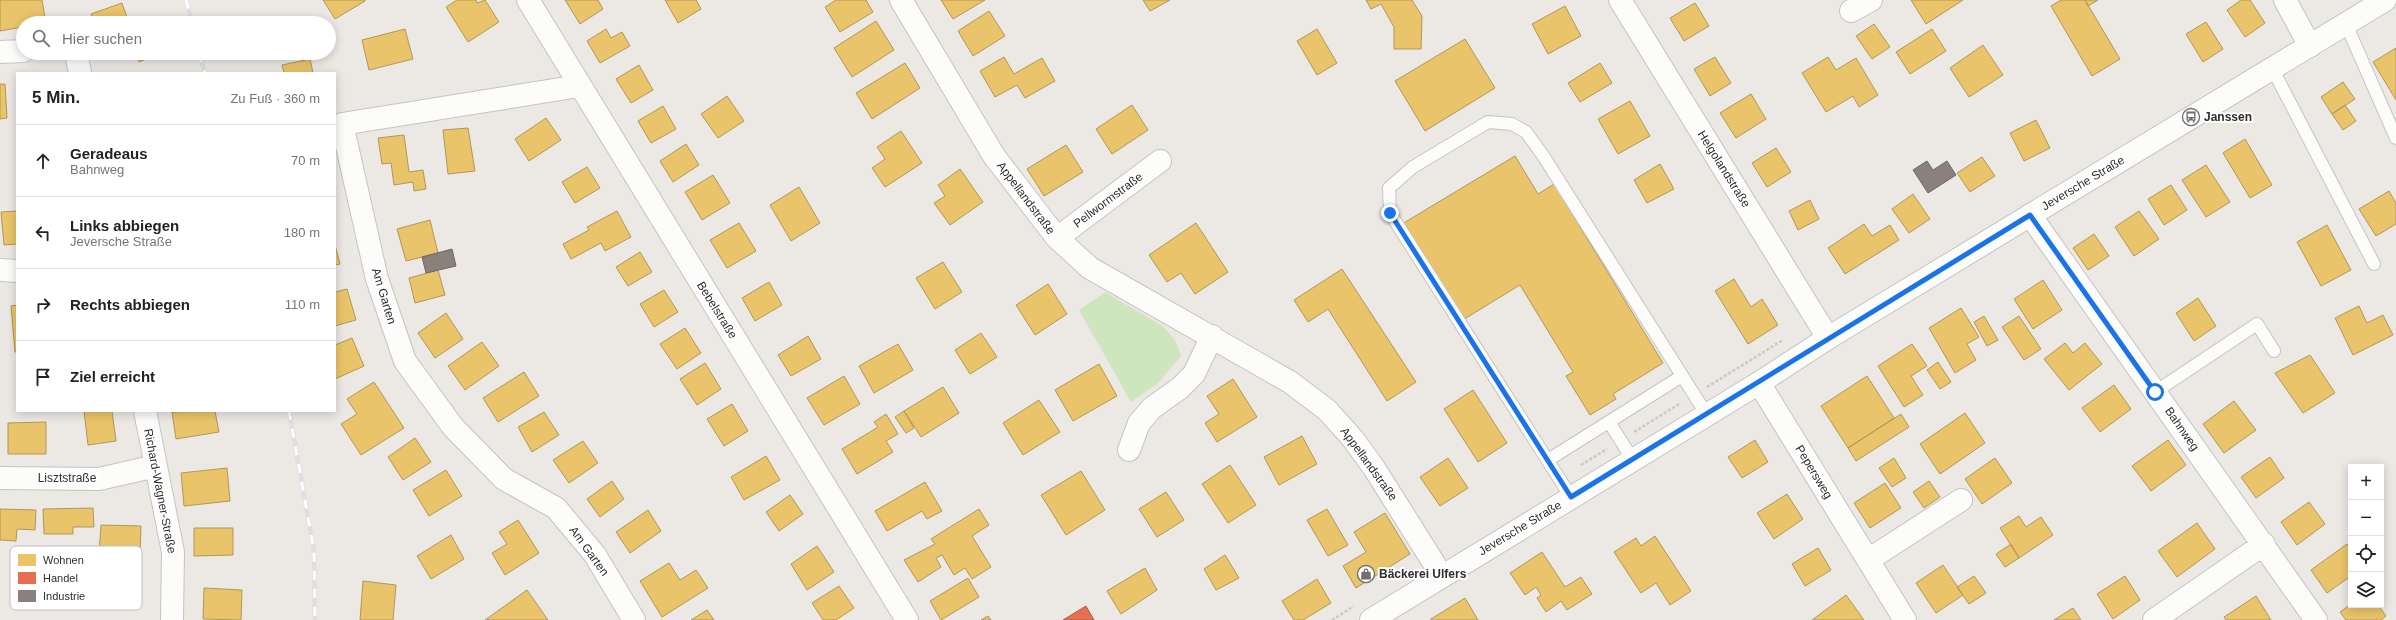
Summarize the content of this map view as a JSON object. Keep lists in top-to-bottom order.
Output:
{
  "streets": {
    "street": [
      "Helgolandstraße",
      "Jeversche Straße",
      "Appellandstraße",
      "Pellwormstraße",
      "Am Garten",
      "Bebelstraße",
      "Bahnweg",
      "Pepersweg",
      "Lisztstraße",
      "Richard-Wagner-Straße"
    ]
  },
  "crossings": [
    ["Helgolandstraße", "Jeversche Straße"],
    ["Jeversche Straße", "Appellandstraße"],
    ["Jeversche Straße", "Bahnweg"],
    ["Jeversche Straße", "Pepersweg"],
    ["Appellandstraße", "Pellwormstraße"],
    ["Am Garten", "Bebelstraße"],
    ["Lisztstraße", "Richard-Wagner-Straße"]
  ],
  "places": {
    "bus stop": ["Janssen"],
    "shop": ["Bäckerei Ulfers"]
  },
  "legend": ["Wohnen", "Handel", "Industrie"],
  "page": {
    "search": "Hier suchen",
    "heading": ["5 Min.", "Zu Fuß · 360 m"],
    "list": [
      ["Geradeaus", "Bahnweg", "70 m"],
      ["Links abbiegen", "Jeversche Straße", "180 m"],
      ["Rechts abbiegen", "110 m"],
      "Ziel erreicht"
    ],
    "map_buttons": ["+", "−"]
  }
}
